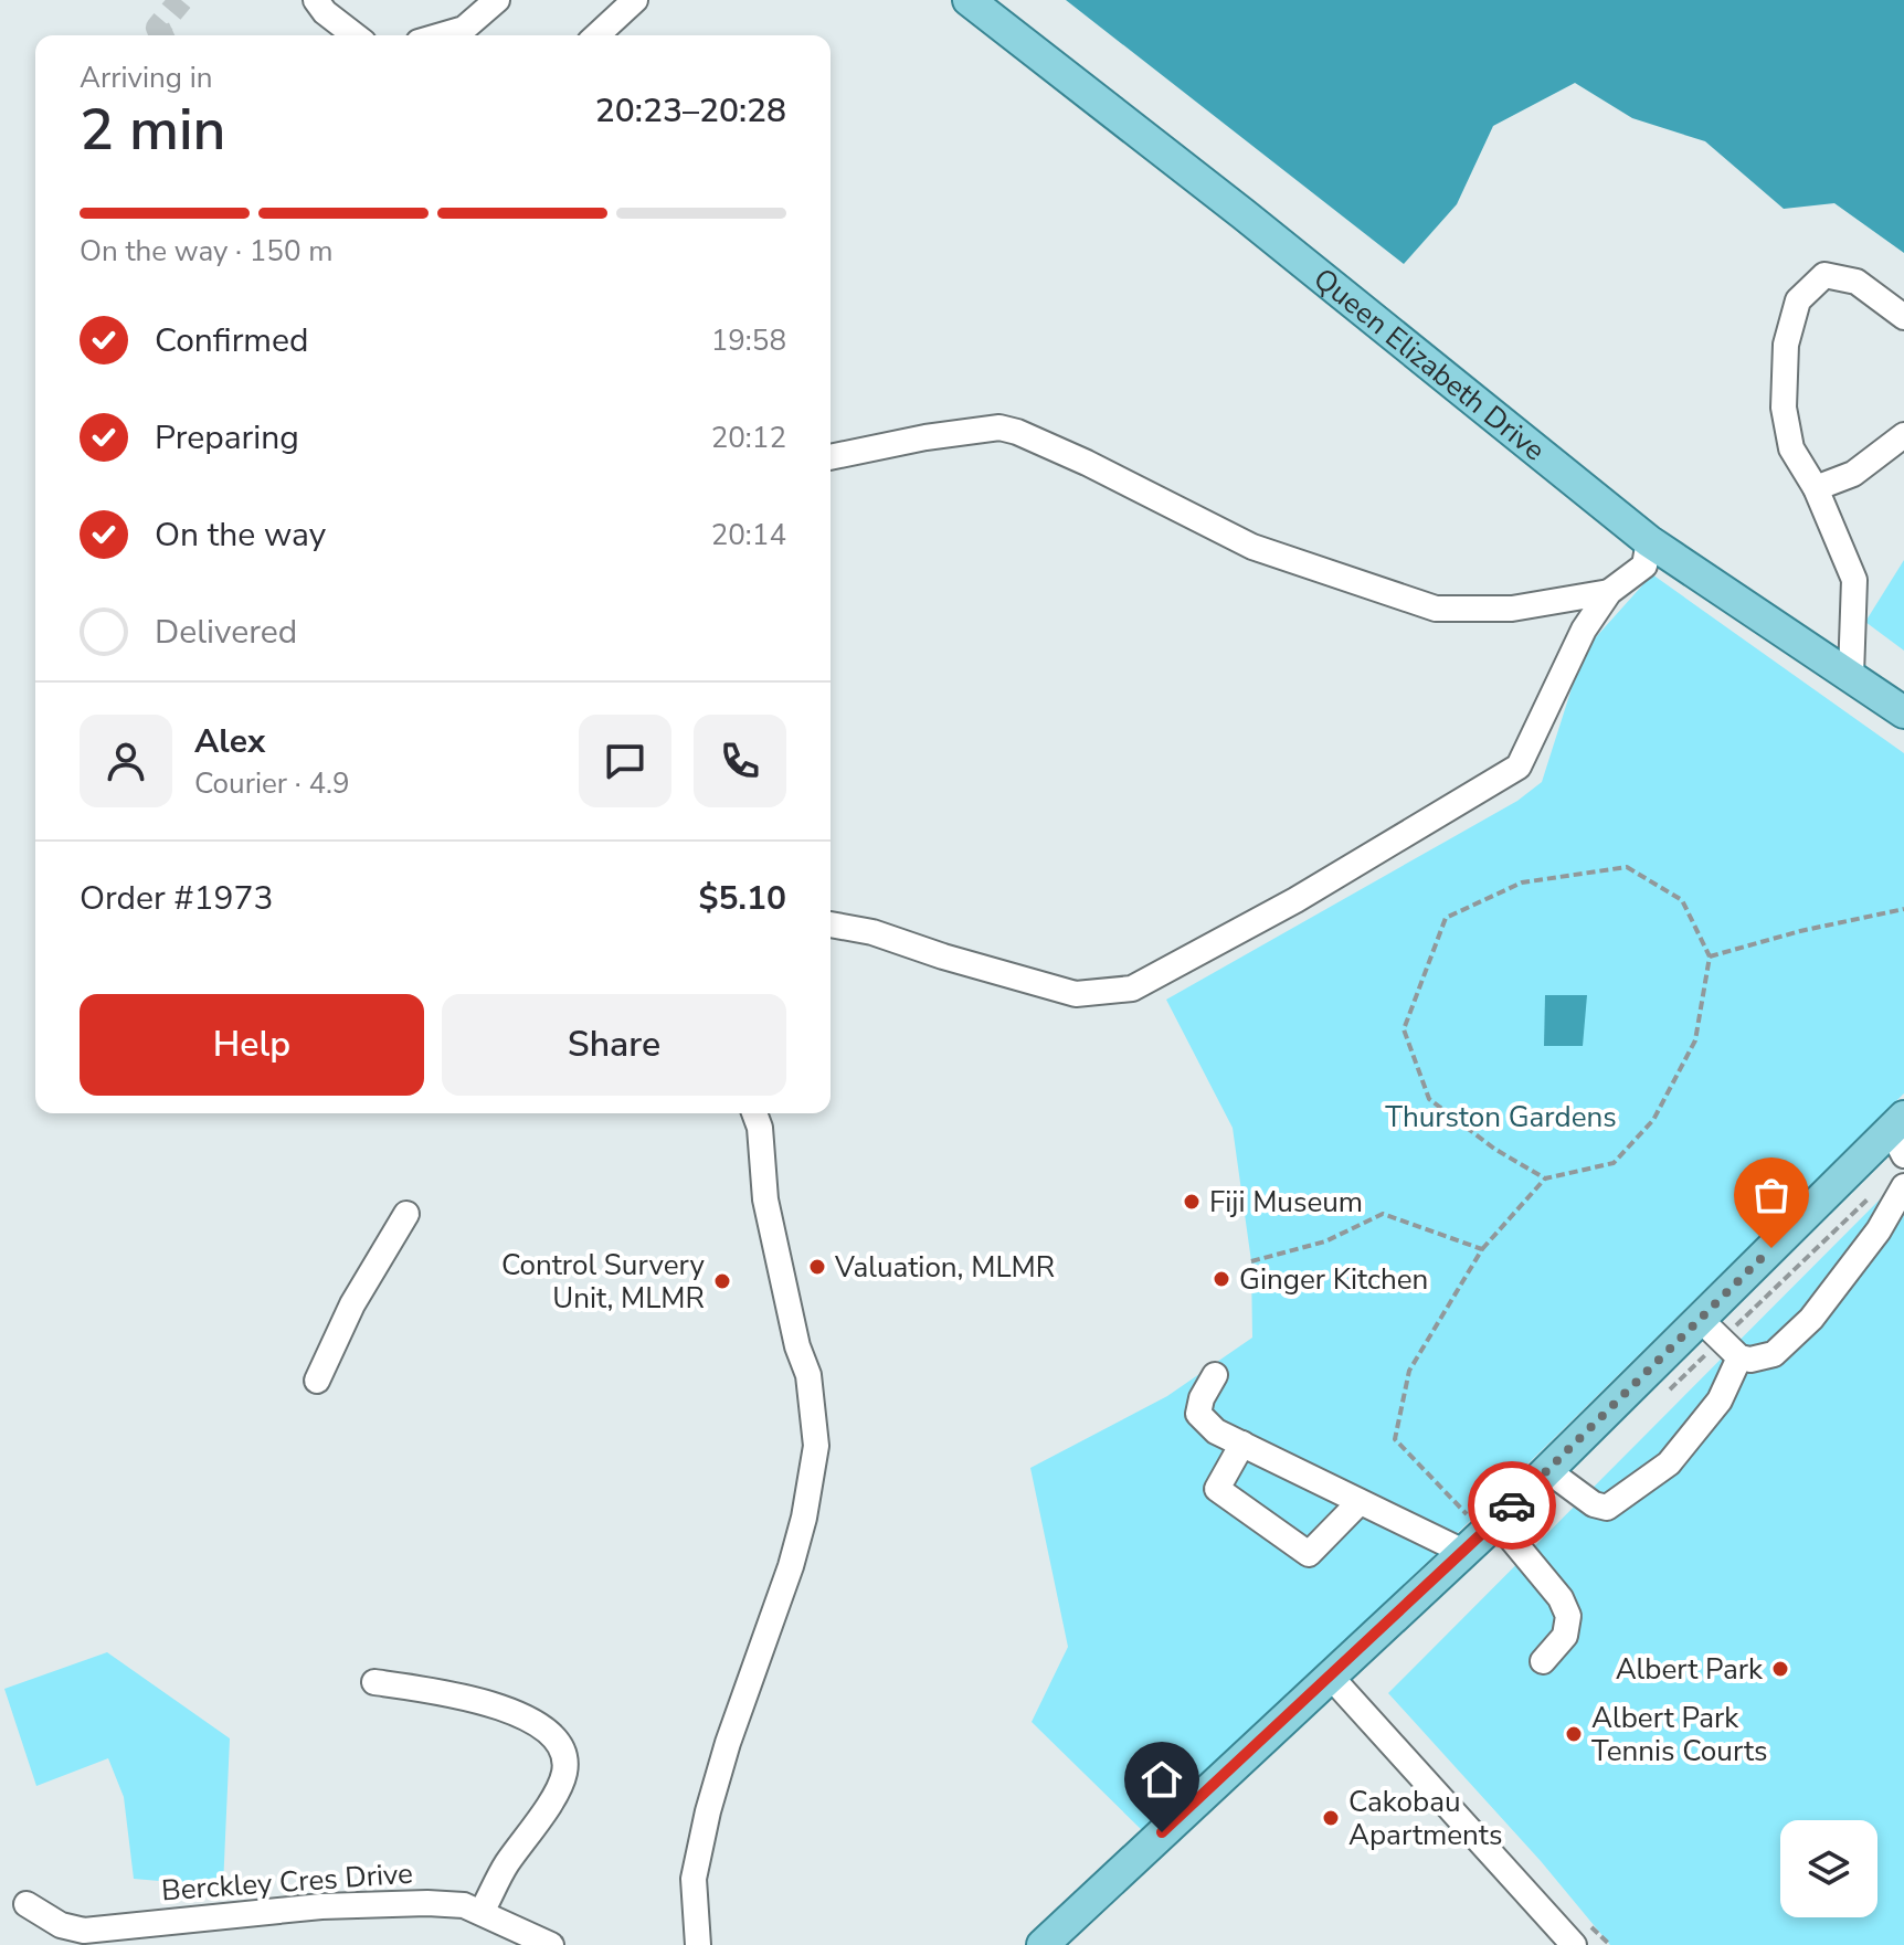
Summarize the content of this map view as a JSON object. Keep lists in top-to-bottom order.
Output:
{
  "streets": {
    "main road": ["Queen Elizabeth Drive"],
    "street": ["Berckley Cres Drive"]
  },
  "parks": ["Thurston Gardens"],
  "places": [
    "Fiji Museum",
    "Valuation, MLMR",
    "Ginger Kitchen",
    "Control Survery Unit, MLMR",
    "Albert Park",
    "Albert Park Tennis Courts",
    "Cakobau Apartments"
  ],
  "page": {
    "heading": ["2 min", "Arriving in", "20:23–20:28"],
    "panel": [
      "Alex",
      "Courier · 4.9",
      "Order #1973",
      "$5.10"
    ],
    "bar": "On the way · 150 m",
    "list": [
      ["Confirmed", "19:58"],
      ["Preparing", "20:12"],
      ["On the way", "20:14"],
      "Delivered"
    ],
    "buttons": ["Help", "Share"]
  }
}
